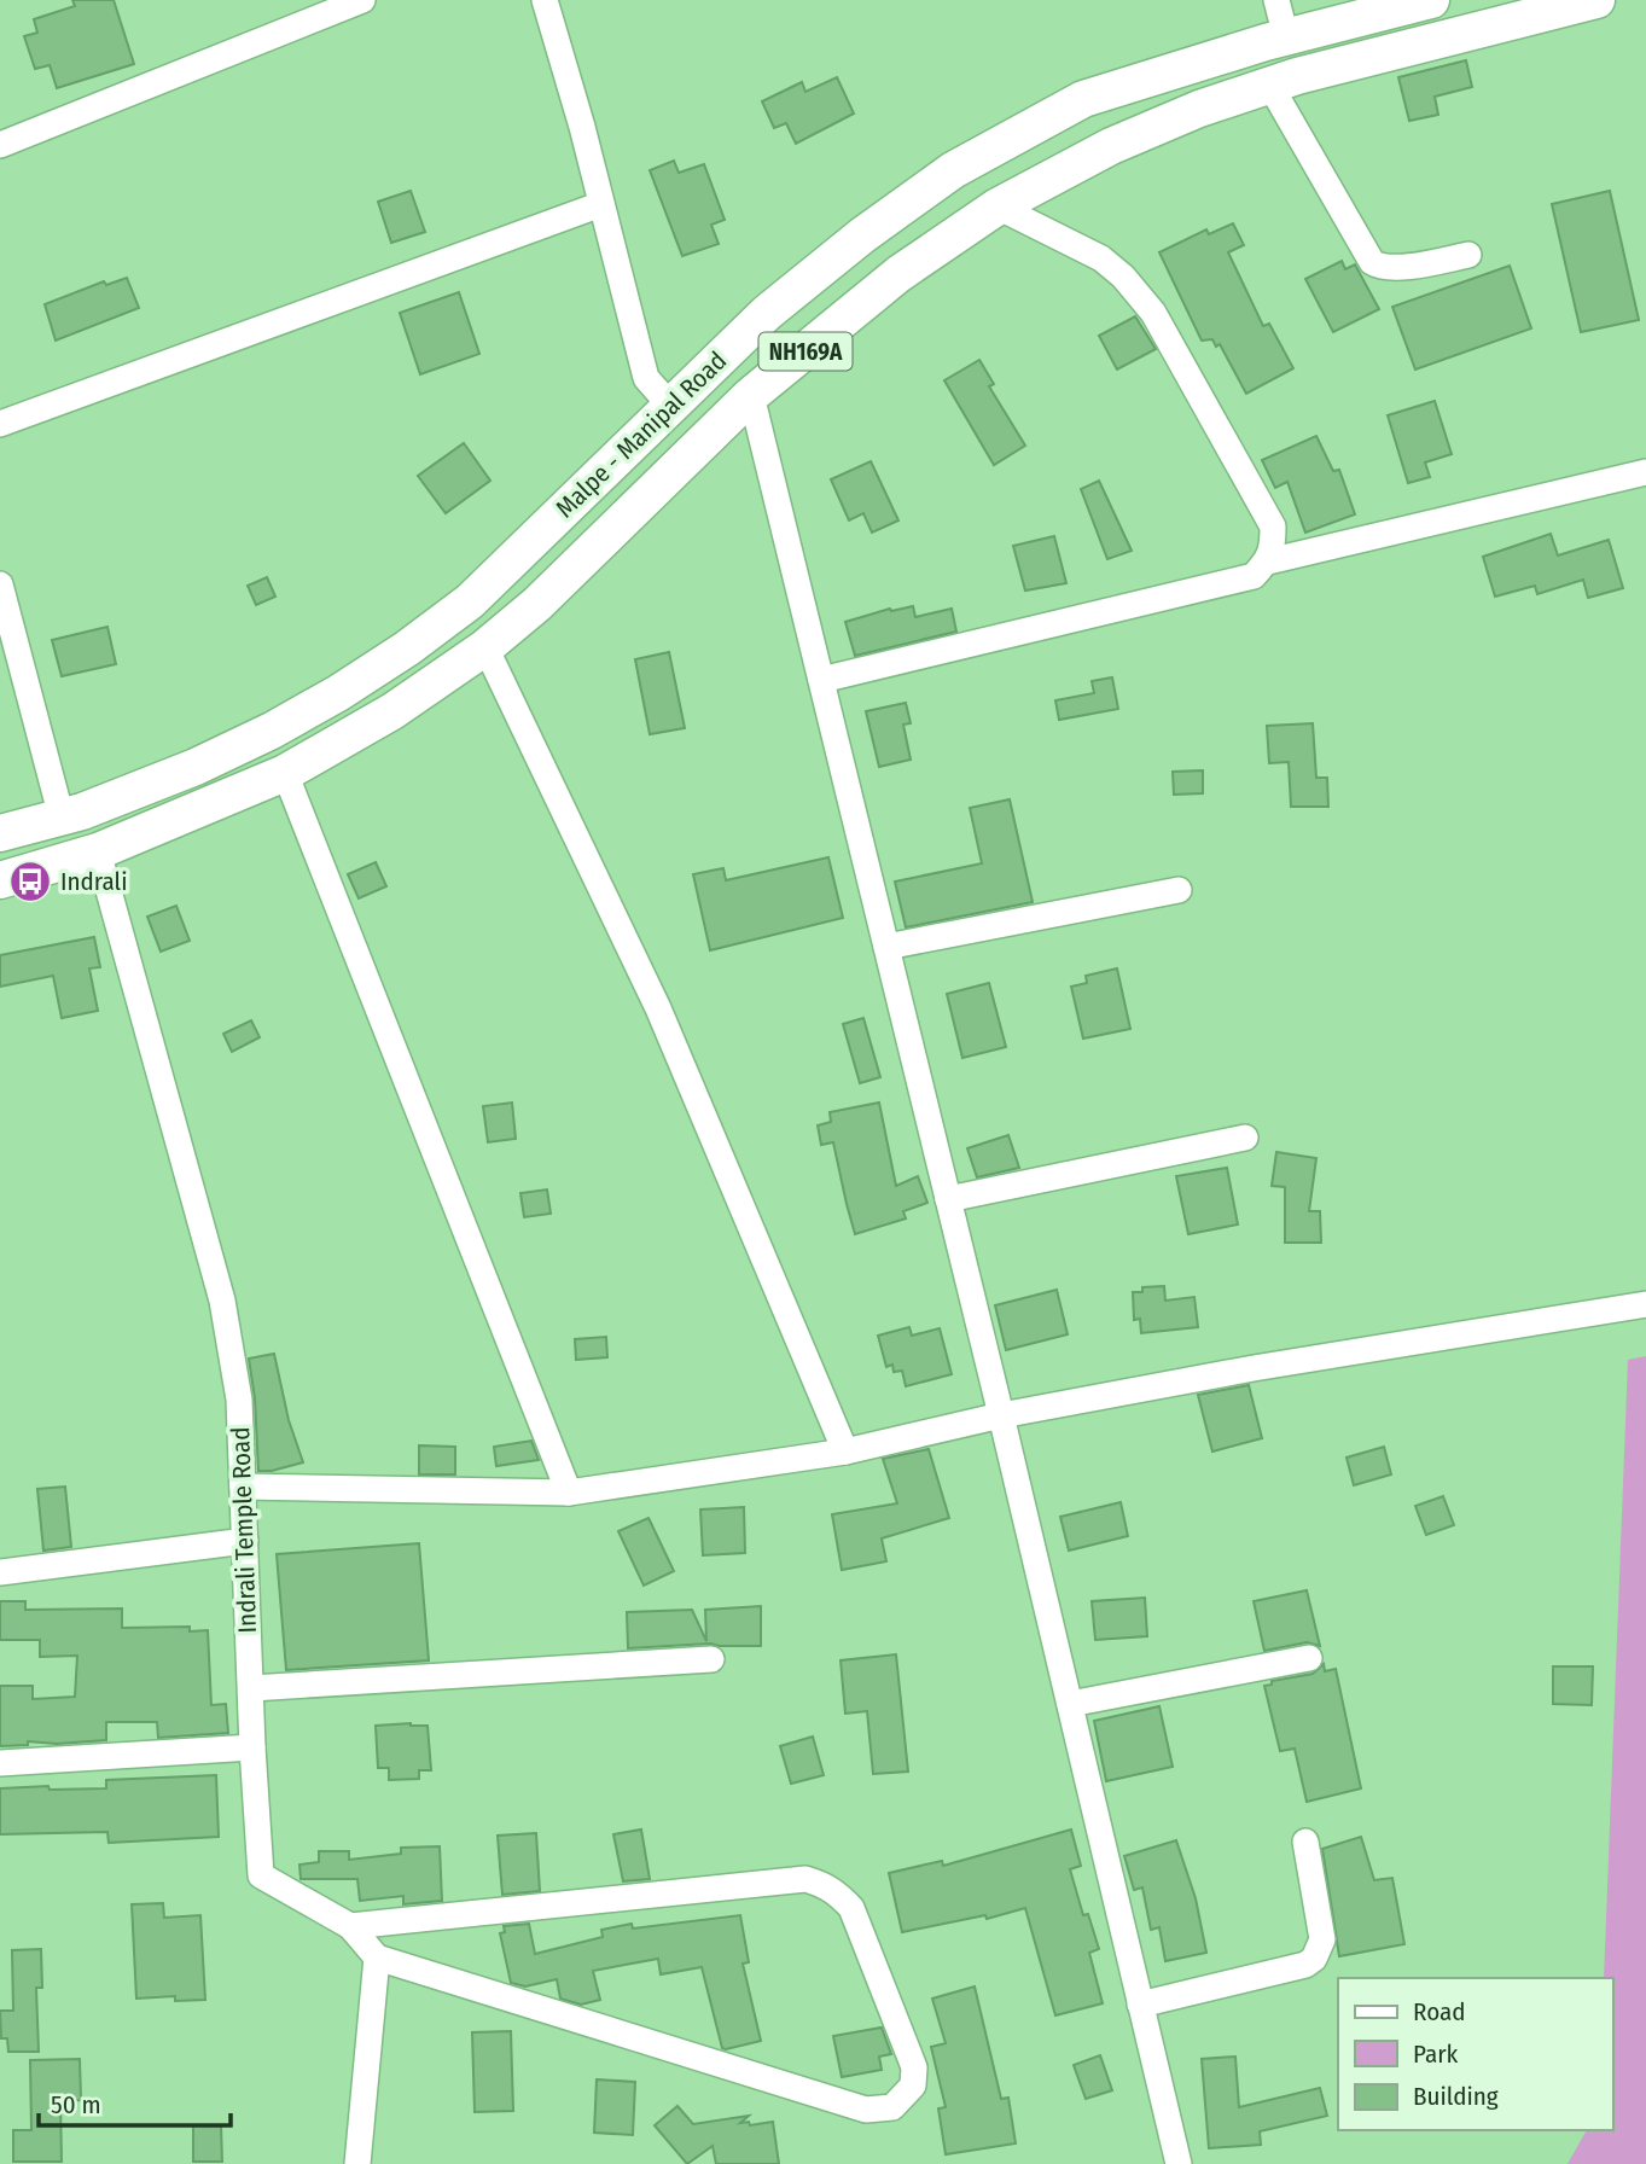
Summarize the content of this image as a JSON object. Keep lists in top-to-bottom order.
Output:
{
  "streets": {
    "highway": ["NH169A", "Malpe - Manipal Road"],
    "street": ["Indrali Temple Road"]
  },
  "crossings": [
    ["NH169A", "Indrali Temple Road"]
  ],
  "places": {
    "bus stop": ["Indrali"]
  },
  "legend": ["Road", "Park", "Building"],
  "scale_bar": "50 m"
}
